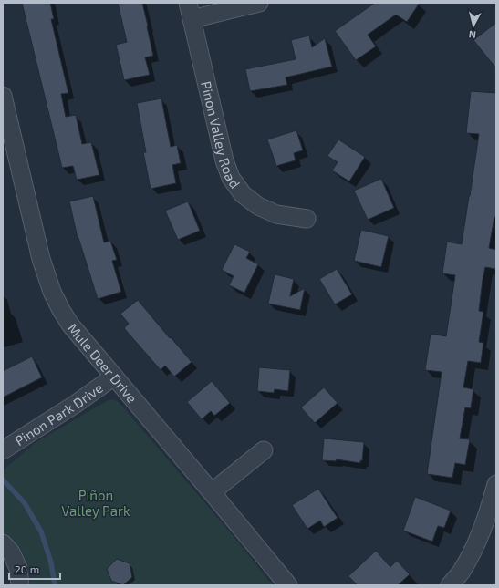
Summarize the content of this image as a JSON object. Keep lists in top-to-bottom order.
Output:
{
  "streets": {
    "street": ["Pinon Valley Road", "Mule Deer Drive", "Pinon Park Drive"]
  },
  "crossings": [
    ["Mule Deer Drive", "Pinon Park Drive"]
  ],
  "parks": ["Piñon Valley Park"],
  "scale_bar": "20 m",
  "north": "bottom"
}
